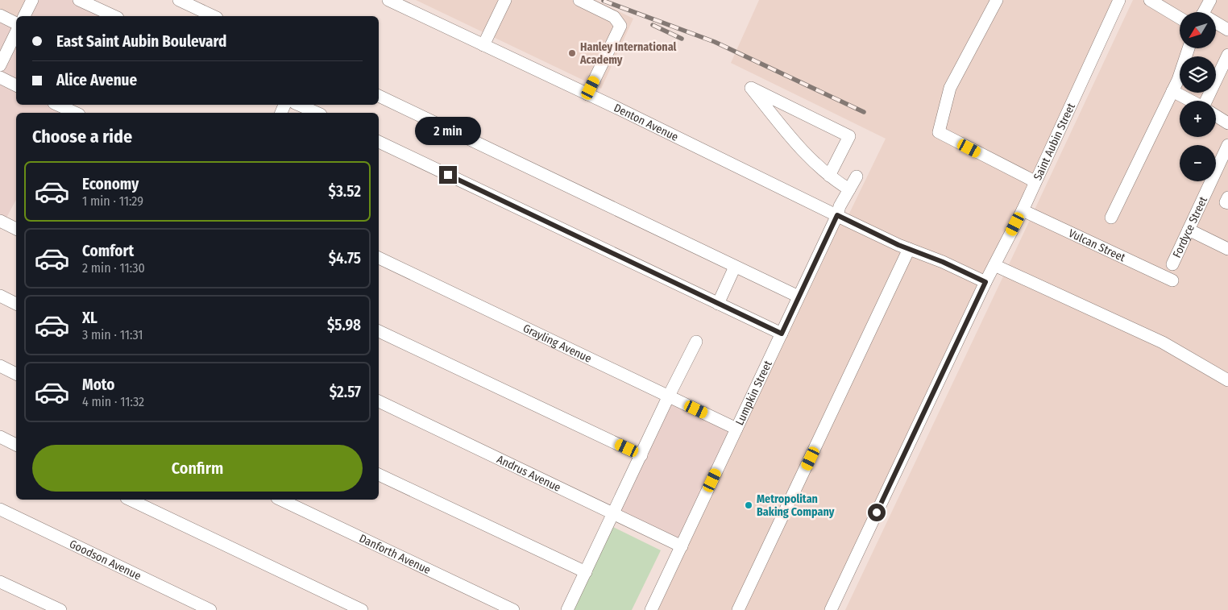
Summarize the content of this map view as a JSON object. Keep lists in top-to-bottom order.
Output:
{
  "streets": {
    "street": [
      "Denton Avenue",
      "Saint Aubin Street",
      "Fordyce Street",
      "Vulcan Street",
      "Grayling Avenue",
      "Lumpkin Street",
      "Andrus Avenue",
      "Danforth Avenue",
      "Goodson Avenue"
    ]
  },
  "crossings": [
    ["Denton Avenue", "Saint Aubin Street"],
    ["Denton Avenue", "Lumpkin Street"],
    ["Saint Aubin Street", "Vulcan Street"],
    ["Grayling Avenue", "Lumpkin Street"],
    ["Lumpkin Street", "Andrus Avenue"]
  ],
  "places": ["Hanley International Academy", "Metropolitan Baking Company"],
  "north": "bottom left",
  "page": {
    "map_buttons": ["+", "−"],
    "banner": ["East Saint Aubin Boulevard", "Alice Avenue"],
    "heading": "Choose a ride",
    "bubble": "2 min",
    "list": [
      {
        "name": "Economy",
        "note": "1 min · 11:29",
        "value": "$3.52"
      },
      {
        "name": "Comfort",
        "note": "2 min · 11:30",
        "value": "$4.75"
      },
      {
        "name": "XL",
        "note": "3 min · 11:31",
        "value": "$5.98"
      },
      {
        "name": "Moto",
        "note": "4 min · 11:32",
        "value": "$2.57"
      }
    ],
    "buttons": "Confirm"
  }
}
